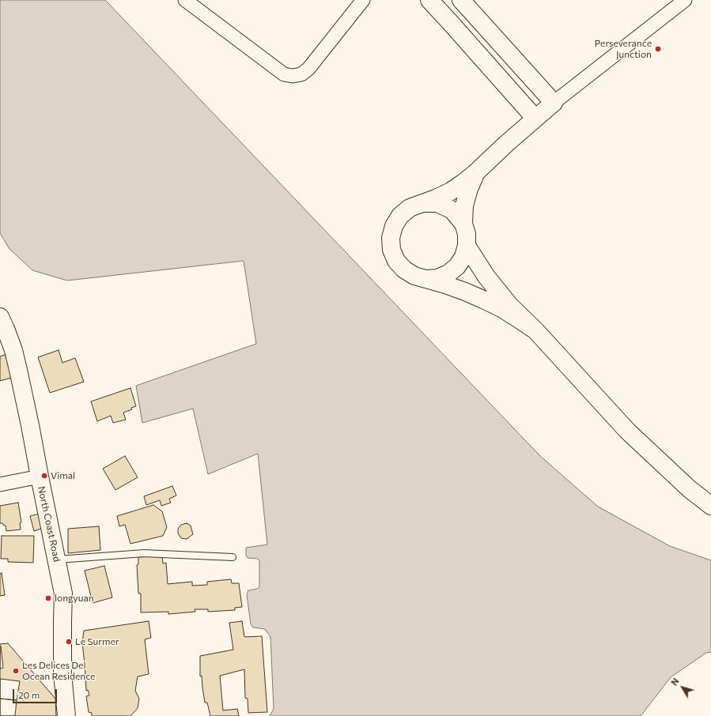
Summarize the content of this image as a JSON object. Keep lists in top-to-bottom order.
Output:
{
  "streets": {
    "street": ["North Coast Road"]
  },
  "places": [
    "Perseverance Junction",
    "Vimal",
    "longyuan",
    "Le Surmer",
    "Les Delices Del Ocean Residence"
  ],
  "scale_bar": "20 m",
  "north": "top left"
}
